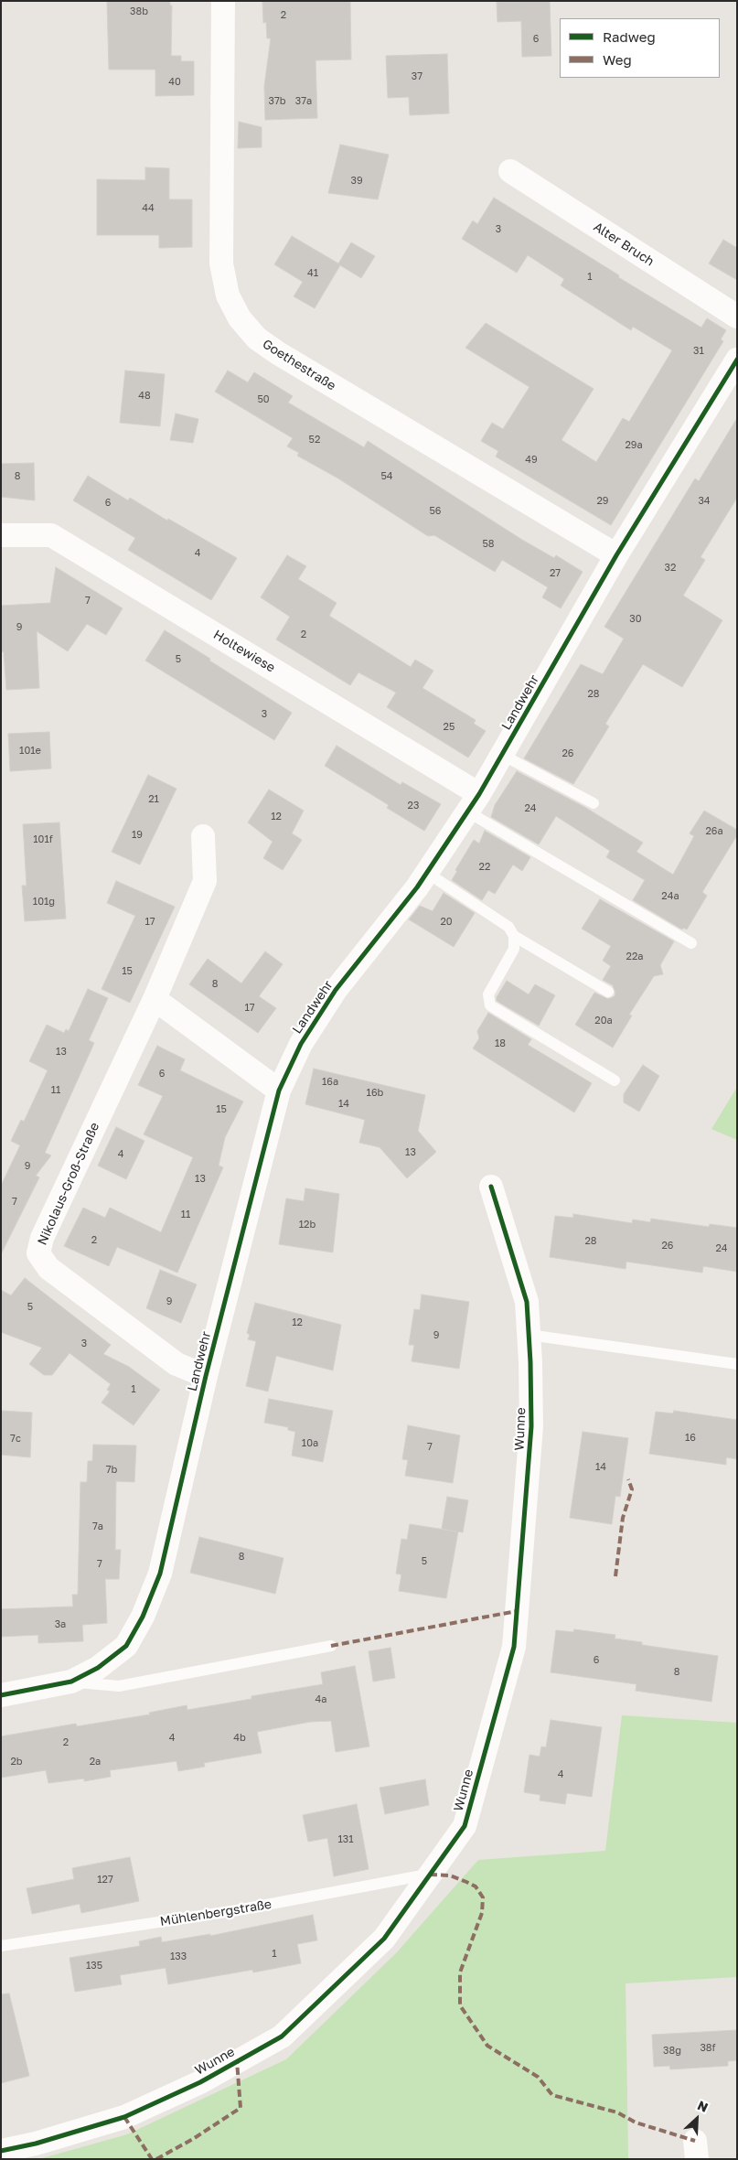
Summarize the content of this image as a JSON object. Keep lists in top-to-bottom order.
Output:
{
  "streets": {
    "street": [
      "Alter Bruch",
      "Goethestraße",
      "Holtewiese",
      "Landwehr",
      "Nikolaus-Groß-Straße",
      "Wunne"
    ],
    "lane": ["Mühlenbergstraße"]
  },
  "crossings": [
    ["Goethestraße", "Landwehr"],
    ["Holtewiese", "Landwehr"],
    ["Landwehr", "Nikolaus-Groß-Straße"],
    ["Wunne", "Mühlenbergstraße"]
  ],
  "house_numbers": [
    "38b",
    "2",
    "6",
    "37",
    "40",
    "37b",
    "37a",
    "39",
    "44",
    "3",
    "41",
    "1",
    "31",
    "48",
    "50",
    "52",
    "29a",
    "49",
    "8",
    "54",
    "29",
    "34",
    "6",
    "56",
    "58",
    "4",
    "32",
    "27",
    "7",
    "30",
    "9",
    "2",
    "5",
    "28",
    "3",
    "25",
    "101e",
    "26",
    "21",
    "23",
    "24",
    "12",
    "26a",
    "19",
    "101f",
    "22",
    "24a",
    "101g",
    "17",
    "20",
    "22a",
    "15",
    "8",
    "17",
    "20a",
    "18",
    "13",
    "6",
    "16a",
    "11",
    "16b",
    "14",
    "15",
    "13",
    "4",
    "9",
    "13",
    "7",
    "11",
    "12b",
    "2",
    "28",
    "26",
    "24",
    "9",
    "5",
    "12",
    "9",
    "3",
    "1",
    "16",
    "7c",
    "10a",
    "7",
    "14",
    "7b",
    "7a",
    "8",
    "5",
    "7",
    "3a",
    "6",
    "8",
    "4a",
    "4",
    "4b",
    "2",
    "2b",
    "2a",
    "4",
    "131",
    "127",
    "1",
    "133",
    "135",
    "38f",
    "38g"
  ],
  "legend": ["Radweg", "Weg"],
  "north": "top right"
}
